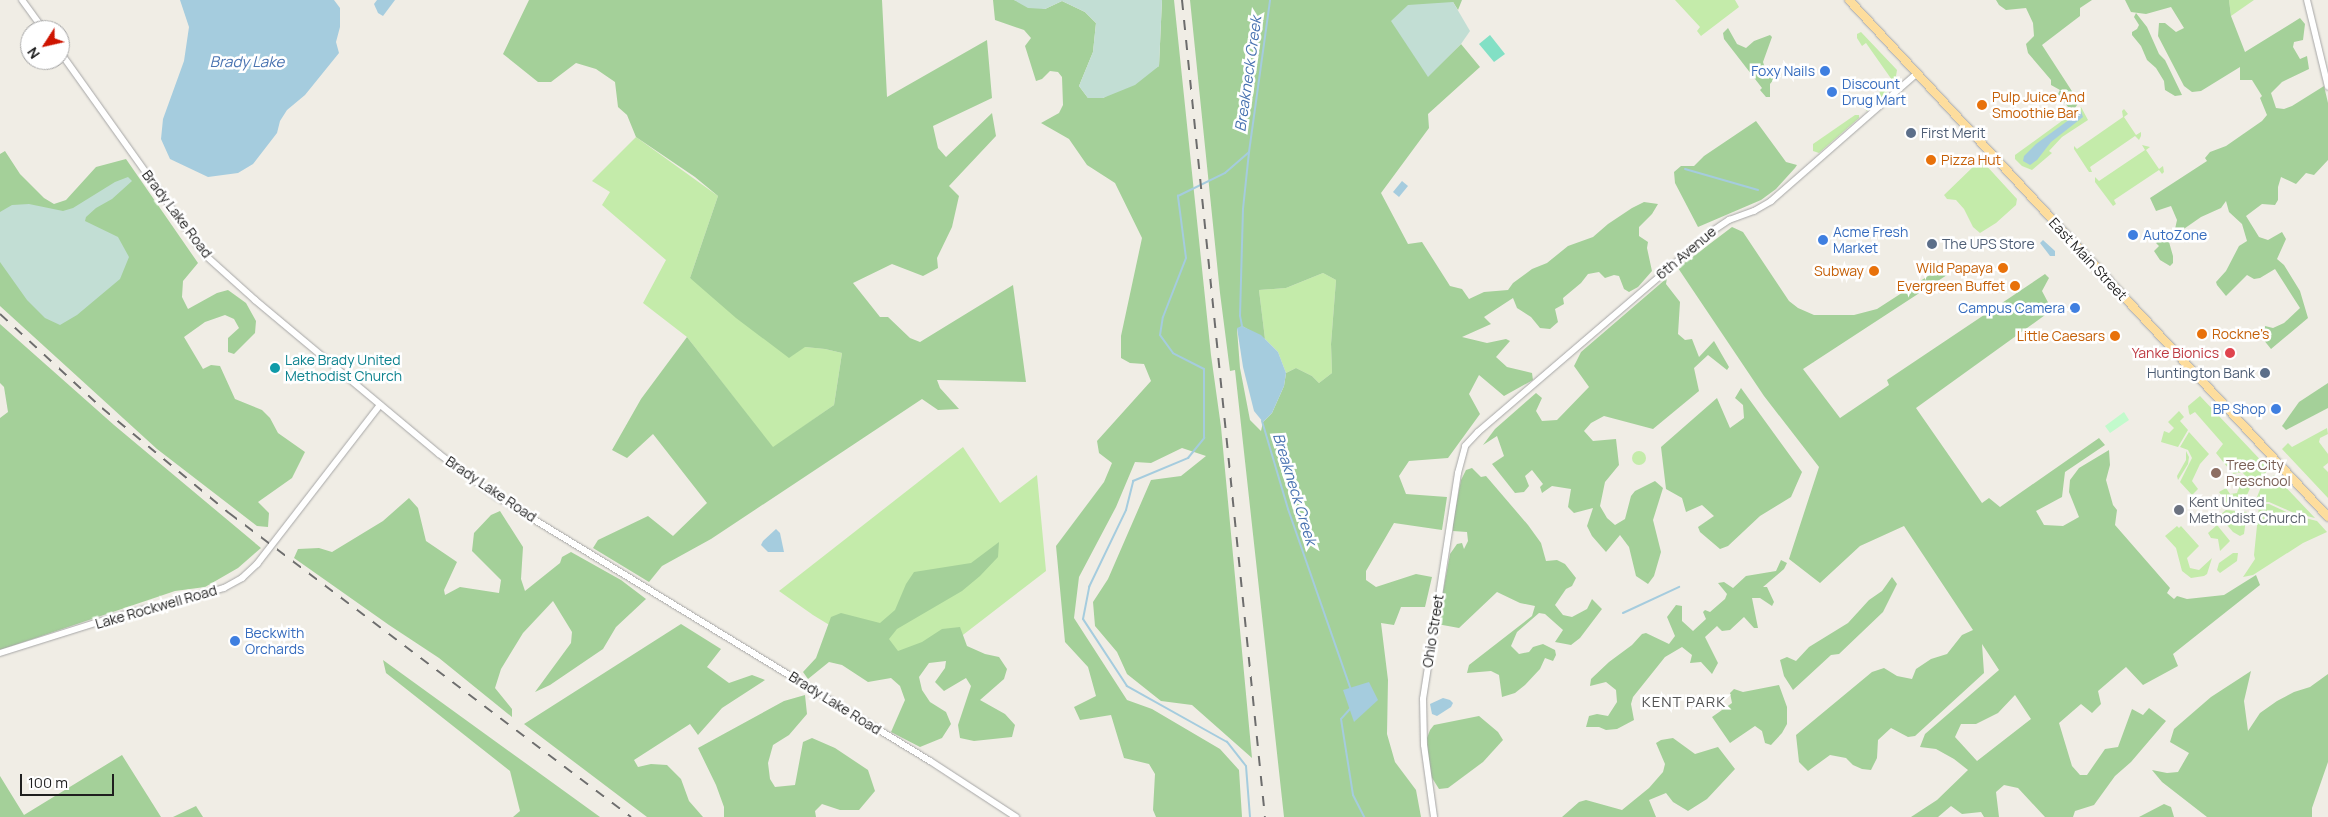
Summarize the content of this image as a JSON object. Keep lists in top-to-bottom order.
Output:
{
  "streets": {
    "main road": ["East Main Street"],
    "street": [
      "Brady Lake Road",
      "6th Avenue",
      "Lake Rockwell Road",
      "Ohio Street"
    ]
  },
  "crossings": [
    ["Brady Lake Road", "Lake Rockwell Road"],
    ["6th Avenue", "East Main Street"],
    ["6th Avenue", "Ohio Street"]
  ],
  "districts": ["KENT PARK"],
  "water": ["Brady Lake", "Breakneck Creek"],
  "places": [
    "Foxy Nails",
    "Discount Drug Mart",
    "Pulp Juice And Smoothie Bar",
    "First Merit",
    "Pizza Hut",
    "AutoZone",
    "Acme Fresh Market",
    "The UPS Store",
    "Wild Papaya",
    "Subway",
    "Evergreen Buffet",
    "Campus Camera",
    "Rockne's",
    "Little Caesars",
    "Yanke Bionics",
    "Lake Brady United Methodist Church",
    "Huntington Bank",
    "BP Shop",
    "Tree City Preschool",
    "Kent United Methodist Church",
    "Beckwith Orchards"
  ],
  "scale_bar": "100 m",
  "north": "bottom left"
}
